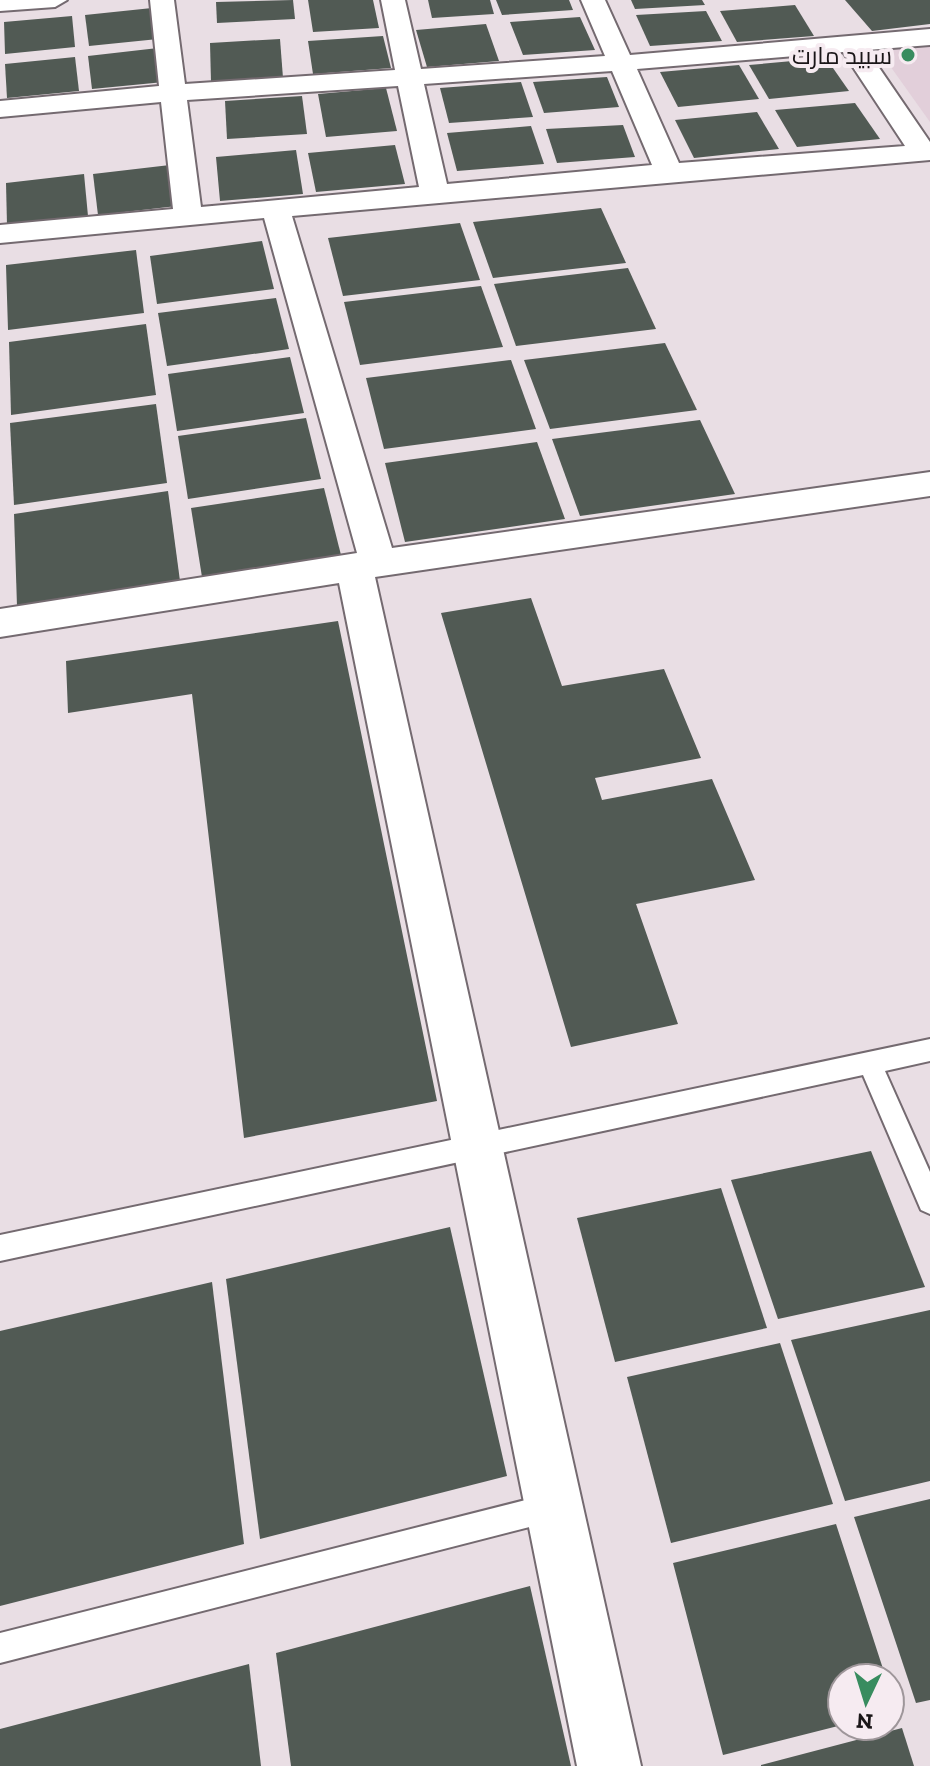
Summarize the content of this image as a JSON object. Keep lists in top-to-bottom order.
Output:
{
  "places": ["سبيد مارت"],
  "north": "bottom"
}
